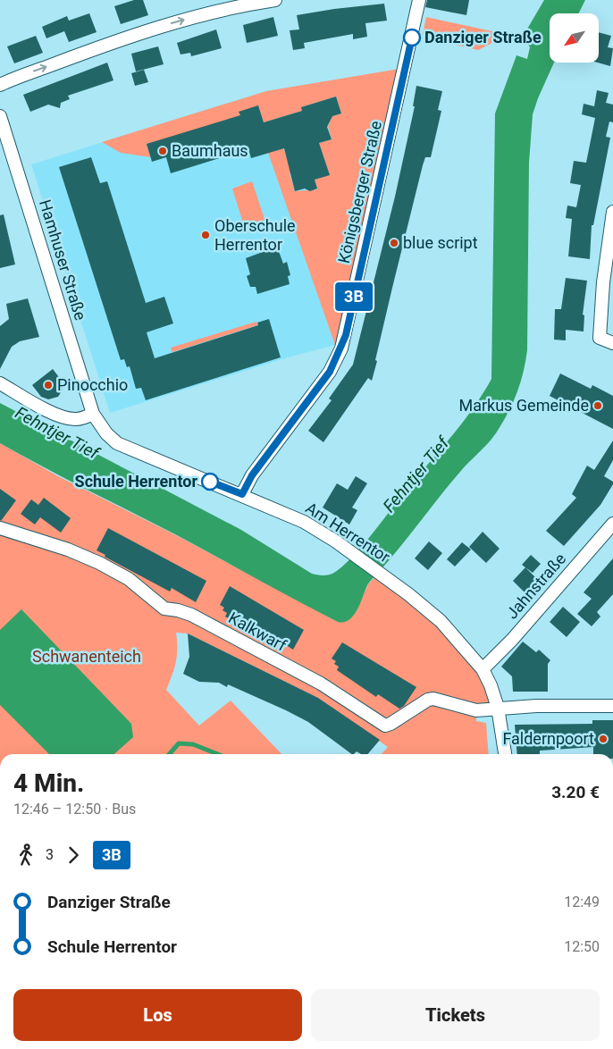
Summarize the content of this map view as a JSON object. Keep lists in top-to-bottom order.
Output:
{
  "streets": {
    "street": [
      "Königsberger Straße",
      "Hamhuser Straße",
      "Am Herrentor",
      "Jahnstraße",
      "Kalkwarf"
    ]
  },
  "crossings": [
    ["Königsberger Straße", "Am Herrentor"],
    ["Hamhuser Straße", "Am Herrentor"],
    ["Am Herrentor", "Jahnstraße"],
    ["Am Herrentor", "Kalkwarf"]
  ],
  "water": ["Fehntjer Tief"],
  "parks": ["Schwanenteich"],
  "places": [
    "Danziger Straße",
    "Baumhaus",
    "Oberschule Herrentor",
    "blue script",
    "Pinocchio",
    "Markus Gemeinde",
    "Schule Herrentor",
    "Faldernpoort"
  ],
  "lines": ["bus line 3B"],
  "north": "bottom left",
  "page": {
    "on_map": "3B",
    "heading": ["4 Min.", "12:46 – 12:50 · Bus", "3.20 €"],
    "legs": ["3", "3B"],
    "list": [
      {
        "name": "Danziger Straße",
        "value": "12:49"
      },
      {
        "name": "Schule Herrentor",
        "value": "12:50"
      }
    ],
    "buttons": ["Los", "Tickets"]
  }
}
